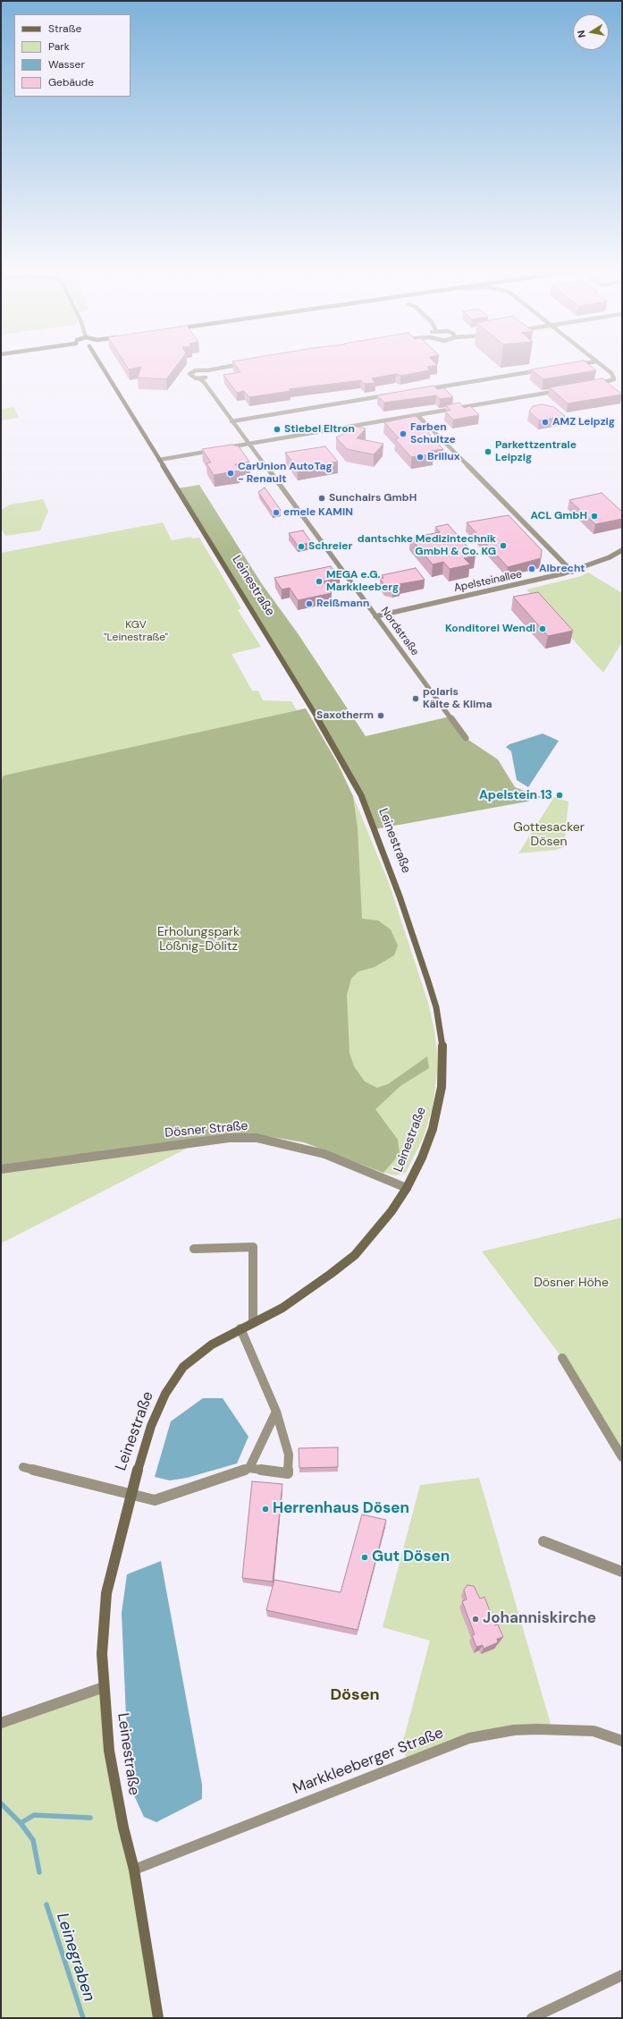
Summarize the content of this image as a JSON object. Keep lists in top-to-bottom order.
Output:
{
  "streets": {
    "main road": ["Leinestraße"],
    "street": [
      "Apelsteinallee",
      "Nordstraße",
      "Dösner Straße",
      "Markkleeberger Straße"
    ]
  },
  "crossings": [
    ["Apelsteinallee", "Nordstraße"],
    ["Leinestraße", "Dösner Straße"],
    ["Leinestraße", "Markkleeberger Straße"]
  ],
  "districts": ["Dösen"],
  "water": ["Leinegraben"],
  "parks": [
    "KGV \"Leinestraße\"",
    "Gottesacker Dösen",
    "Erholungspark Lößnig-Dölitz",
    "Dösner Höhe"
  ],
  "places": [
    "AMZ Leipzig",
    "Stiebel Eltron",
    "Farben Schultze",
    "Parkettzentrale Leipzig",
    "Brillux",
    "CarUnion AutoTag - Renault",
    "Sunchairs GmbH",
    "emele KAMIN",
    "ACL GmbH",
    "dantschke Medizintechnik GmbH & Co. KG",
    "Schreier",
    "Albrecht",
    "MEGA e.G. Markkleeberg",
    "Reißmann",
    "Konditorei Wendl",
    "polaris Kälte & Klima",
    "Saxotherm",
    "Apelstein 13",
    "Herrenhaus Dösen",
    "Gut Dösen",
    "Johanniskirche"
  ],
  "legend": [
    "Straße",
    "Park",
    "Wasser",
    "Gebäude"
  ],
  "north": "left"
}
